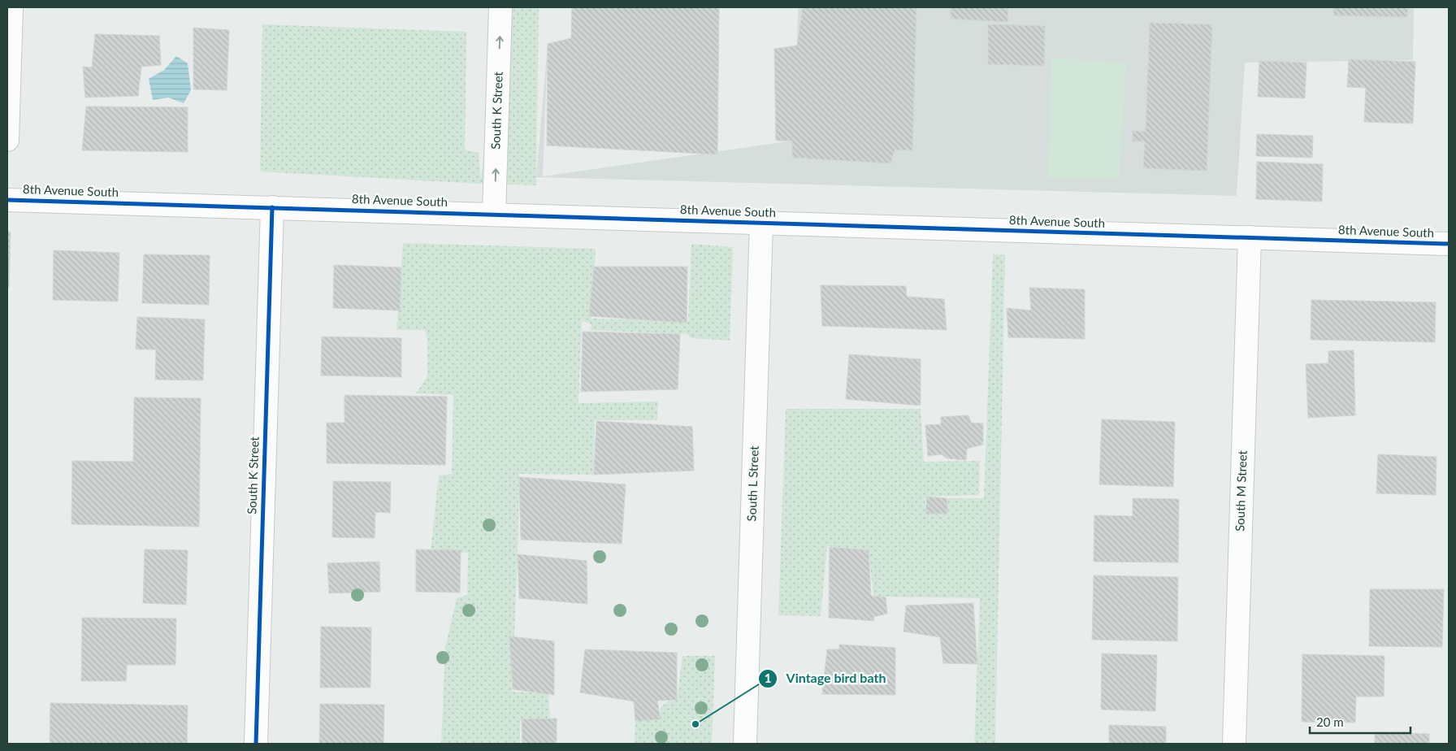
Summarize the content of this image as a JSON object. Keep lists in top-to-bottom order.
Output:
{
  "streets": {
    "street": [
      "South K Street",
      "8th Avenue South",
      "South L Street",
      "South M Street"
    ]
  },
  "crossings": [
    ["South K Street", "8th Avenue South"],
    ["8th Avenue South", "South L Street"],
    ["8th Avenue South", "South M Street"]
  ],
  "places": ["Vintage bird bath"],
  "scale_bar": "20 m"
}
